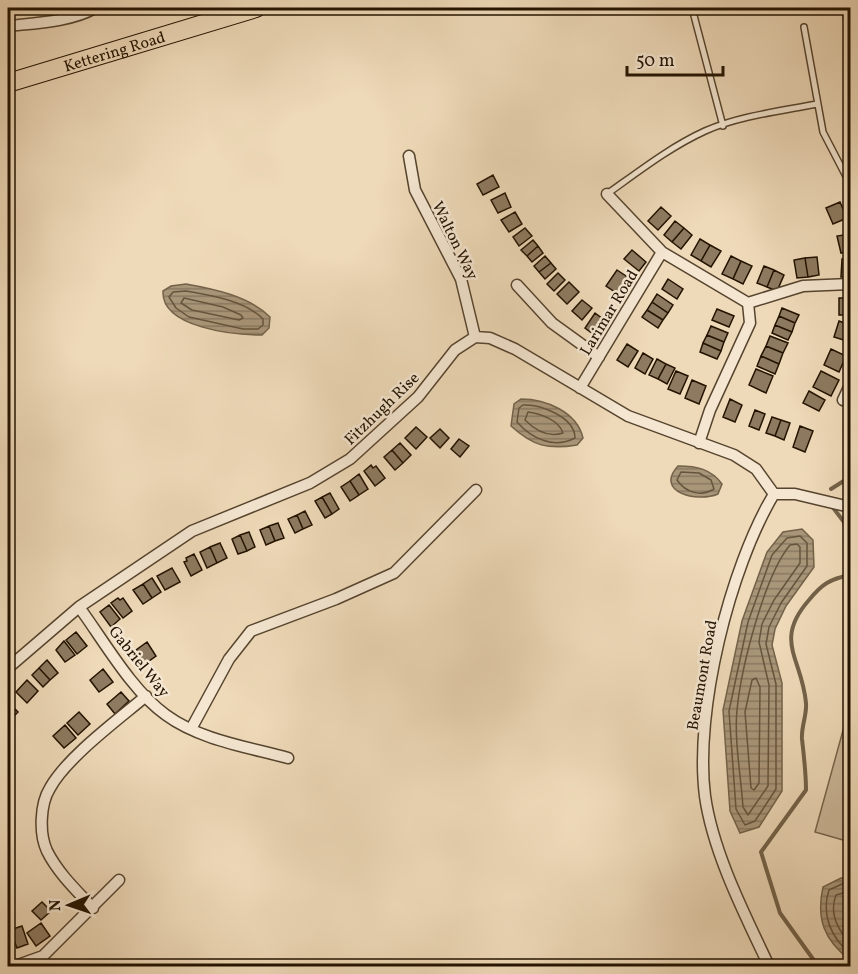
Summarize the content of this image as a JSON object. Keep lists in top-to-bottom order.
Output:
{
  "streets": {
    "highway": ["Kettering Road"],
    "street": [
      "Walton Way",
      "Larimar Road",
      "Fitzhugh Rise",
      "Gabriel Way",
      "Beaumont Road"
    ]
  },
  "crossings": [
    ["Walton Way", "Fitzhugh Rise"],
    ["Fitzhugh Rise", "Gabriel Way"]
  ],
  "scale_bar": "50 m",
  "north": "left"
}
